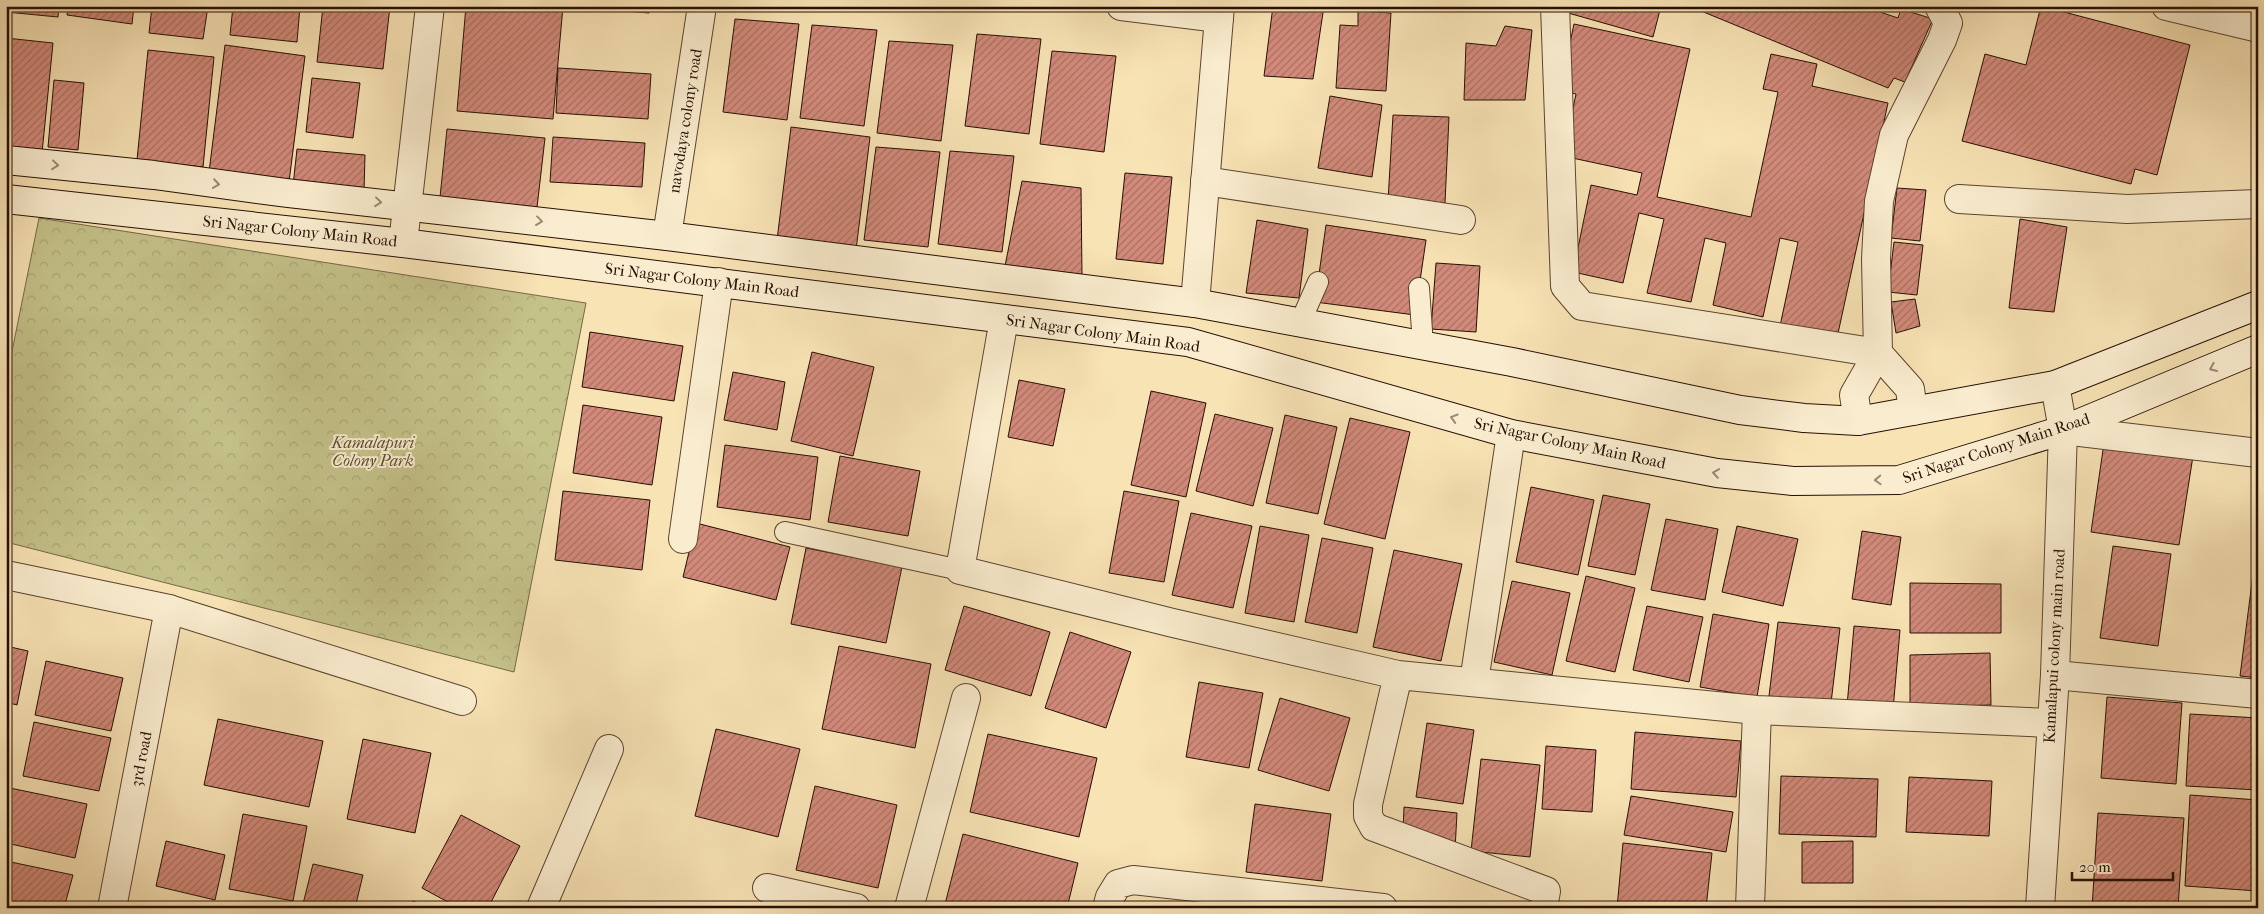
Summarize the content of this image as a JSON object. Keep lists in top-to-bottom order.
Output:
{
  "streets": {
    "street": [
      "navodaya colony road",
      "Sri Nagar Colony Main Road",
      "Kamalapui colony main road",
      "3rd road"
    ]
  },
  "crossings": [
    ["Sri Nagar Colony Main Road", "Kamalapui colony main road"]
  ],
  "parks": ["Kamalapuri Colony Park"],
  "scale_bar": "20 m"
}
